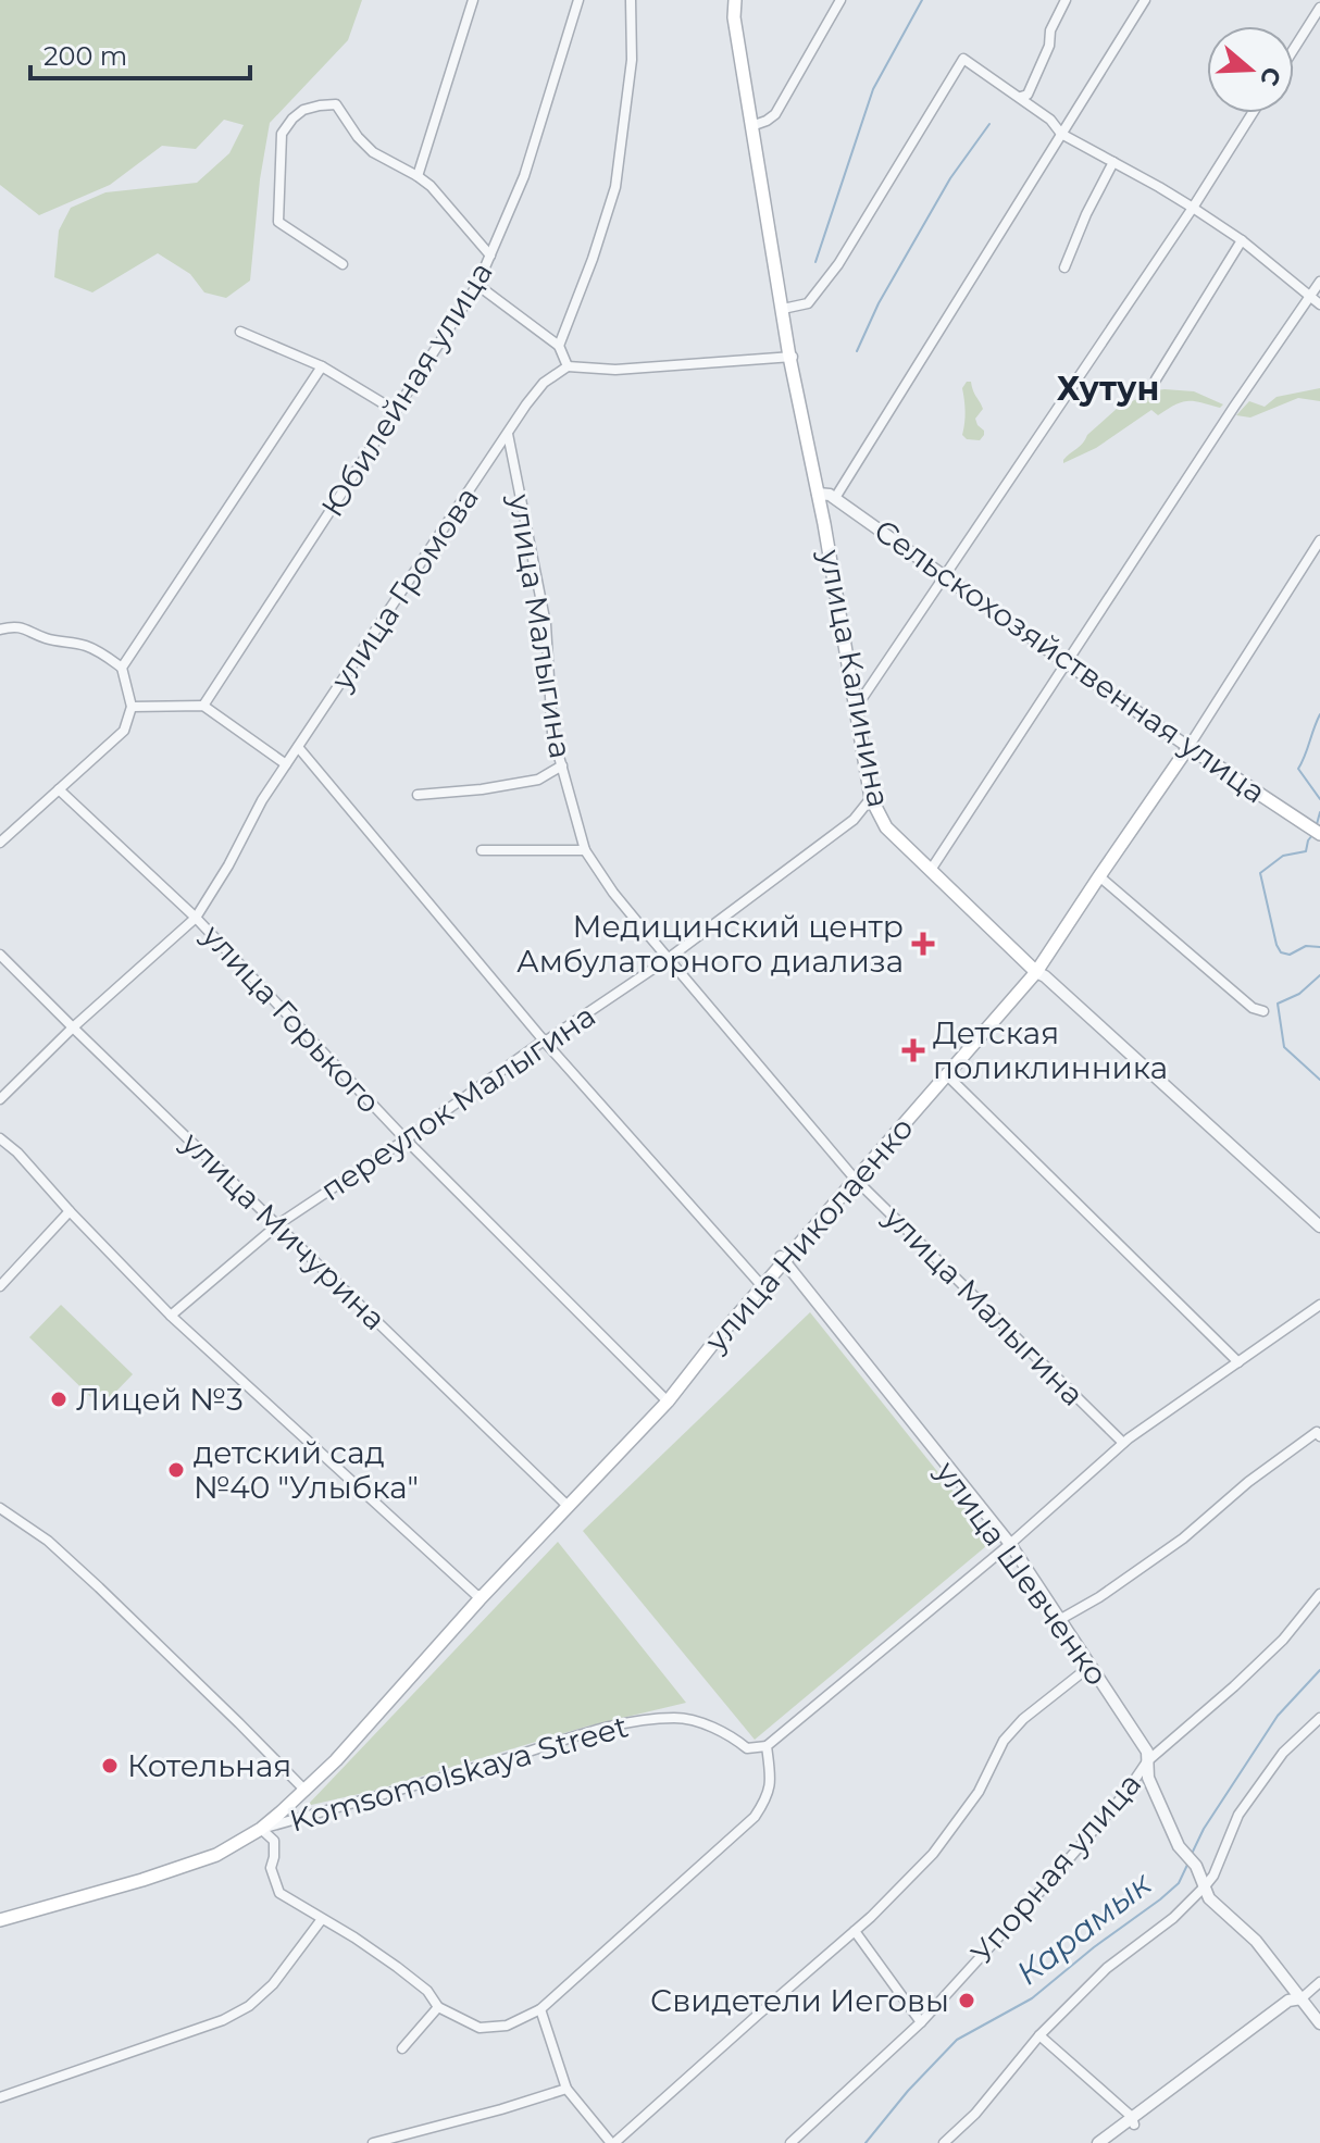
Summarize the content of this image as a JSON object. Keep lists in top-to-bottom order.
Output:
{
  "streets": {
    "main road": ["Сельскохозяйственная улица", "улица Калинина", "улица Николаенко"],
    "street": [
      "Юбилейная улица",
      "улица Громова",
      "улица Малыгина",
      "улица Горького",
      "переулок Малыгина",
      "улица Мичурина",
      "улица Шевченко",
      "Komsomolskaya Street",
      "Упорная улица"
    ]
  },
  "crossings": [
    ["улица Громова", "улица Малыгина"],
    ["улица Громова", "улица Горького"],
    ["улица Громова", "улица Мичурина"],
    ["улица Малыгина", "переулок Малыгина"],
    ["улица Малыгина", "улица Николаенко"],
    ["Сельскохозяйственная улица", "улица Калинина"],
    ["Сельскохозяйственная улица", "улица Николаенко"],
    ["улица Калинина", "переулок Малыгина"],
    ["улица Калинина", "улица Николаенко"],
    ["улица Горького", "переулок Малыгина"],
    ["улица Горького", "улица Николаенко"],
    ["переулок Малыгина", "улица Мичурина"],
    ["улица Мичурина", "улица Николаенко"],
    ["улица Николаенко", "улица Шевченко"],
    ["улица Шевченко", "Упорная улица"]
  ],
  "districts": ["Хутун"],
  "water": ["Карамык"],
  "places": {
    "health": ["Медицинский центр Амбулаторного диализа", "Детская поликлинника"],
    "other": [
      "Лицей №3",
      "детский сад №40 \"Улыбка\"",
      "Котельная",
      "Свидетели Иеговы"
    ]
  },
  "scale_bar": "200 m",
  "north": "right"
}
